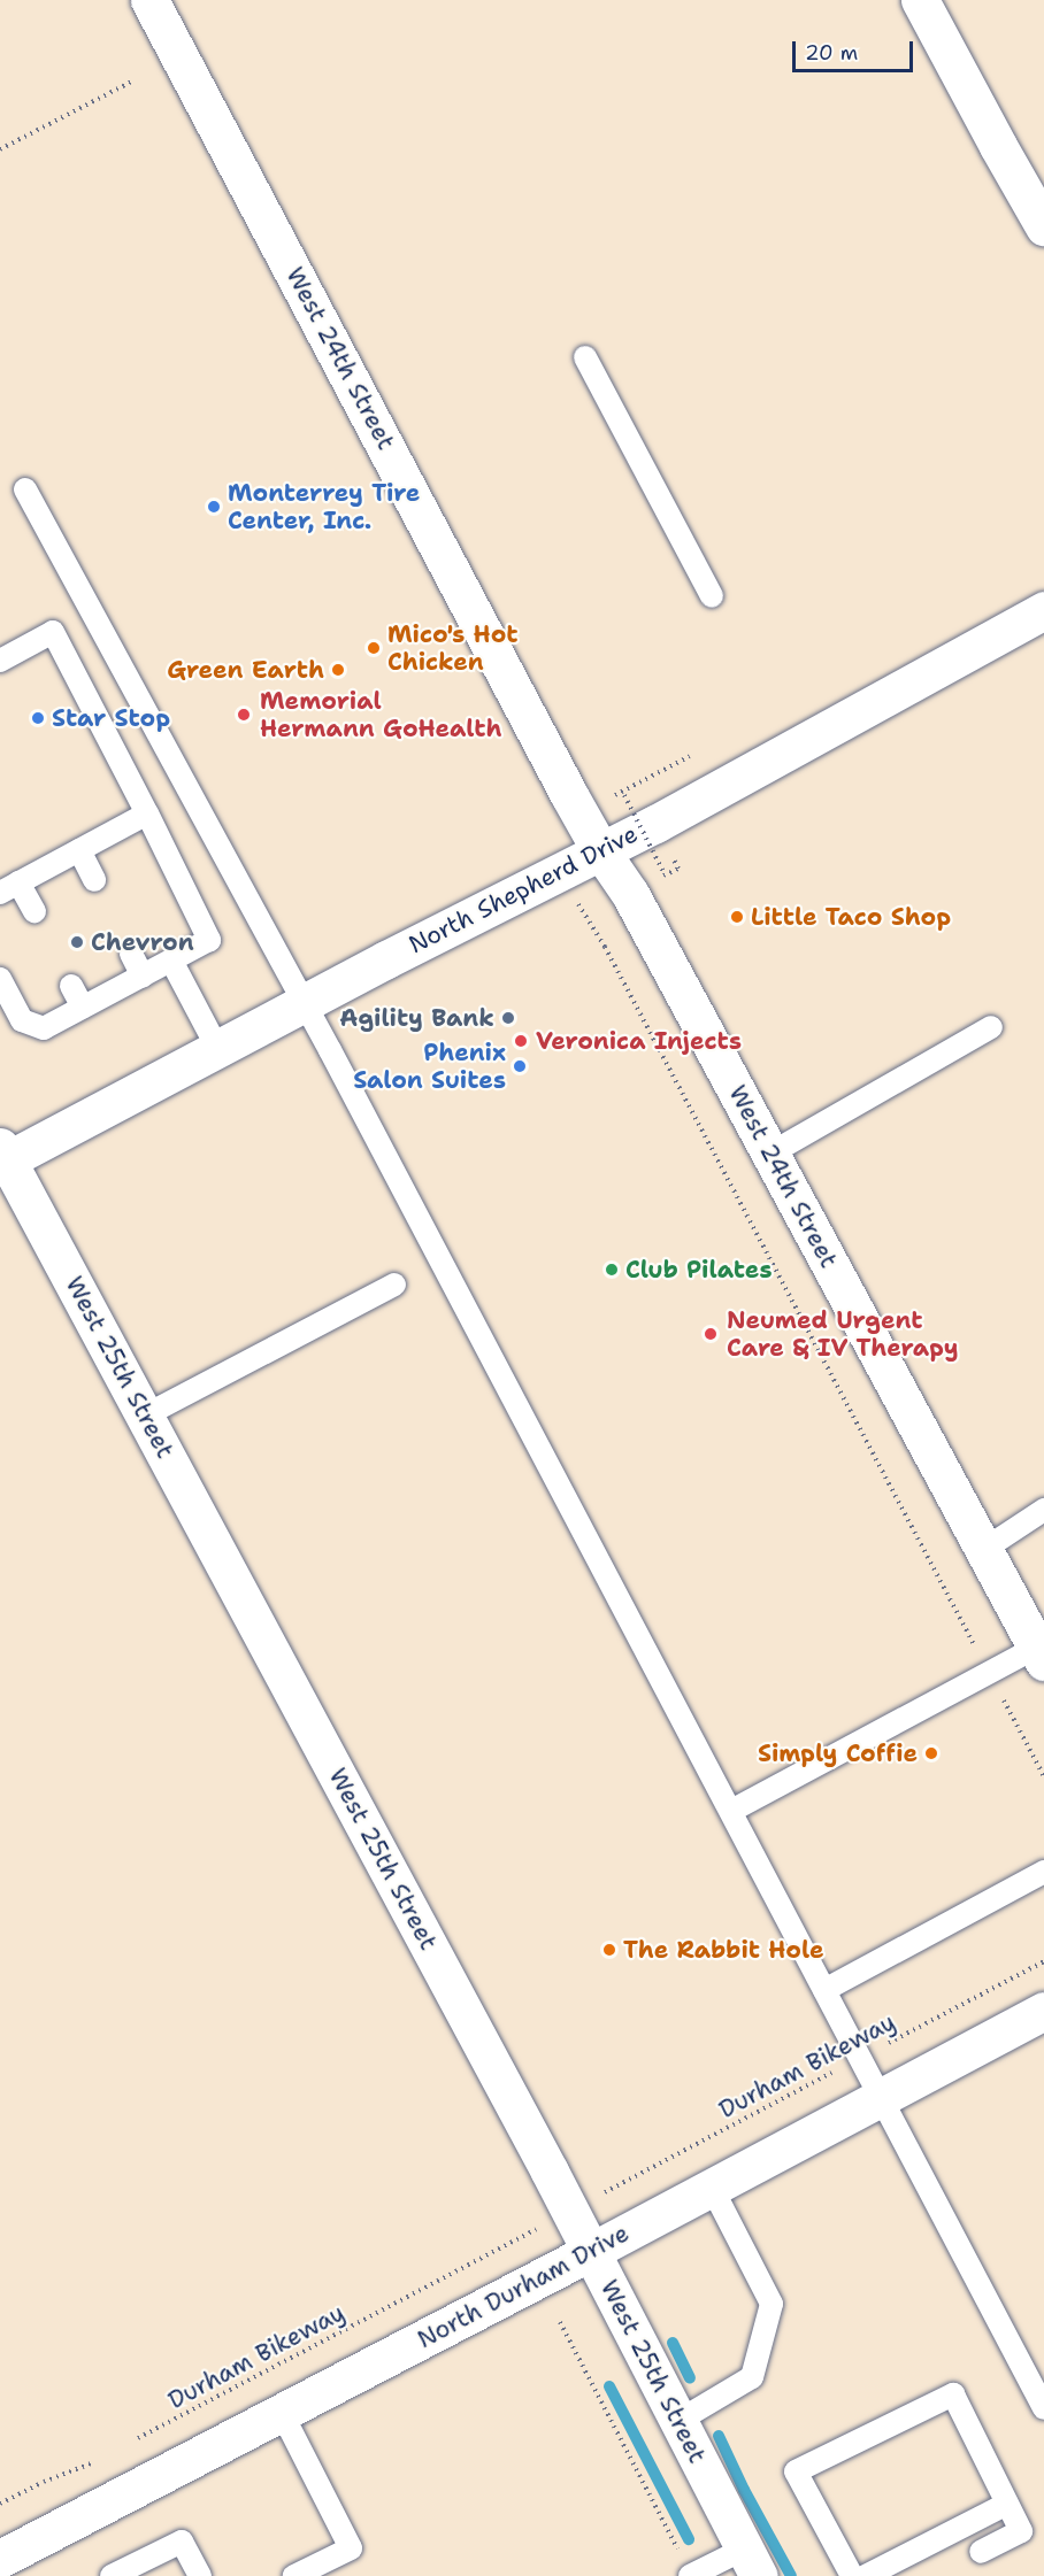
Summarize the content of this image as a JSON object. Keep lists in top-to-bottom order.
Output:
{
  "streets": {
    "street": [
      "West 24th Street",
      "North Shepherd Drive",
      "West 25th Street",
      "North Durham Drive"
    ],
    "path": ["Durham Bikeway"]
  },
  "crossings": [
    ["West 24th Street", "North Shepherd Drive"],
    ["North Shepherd Drive", "West 25th Street"],
    ["West 25th Street", "North Durham Drive"]
  ],
  "places": [
    "Monterrey Tire Center, Inc.",
    "Mico's Hot Chicken",
    "Green Earth",
    "Memorial Hermann GoHealth",
    "Star Stop",
    "Little Taco Shop",
    "Chevron",
    "Agility Bank",
    "Veronica Injects",
    "Phenix Salon Suites",
    "Club Pilates",
    "Neumed Urgent Care & IV Therapy",
    "Simply Coffie",
    "The Rabbit Hole"
  ],
  "scale_bar": "20 m"
}
